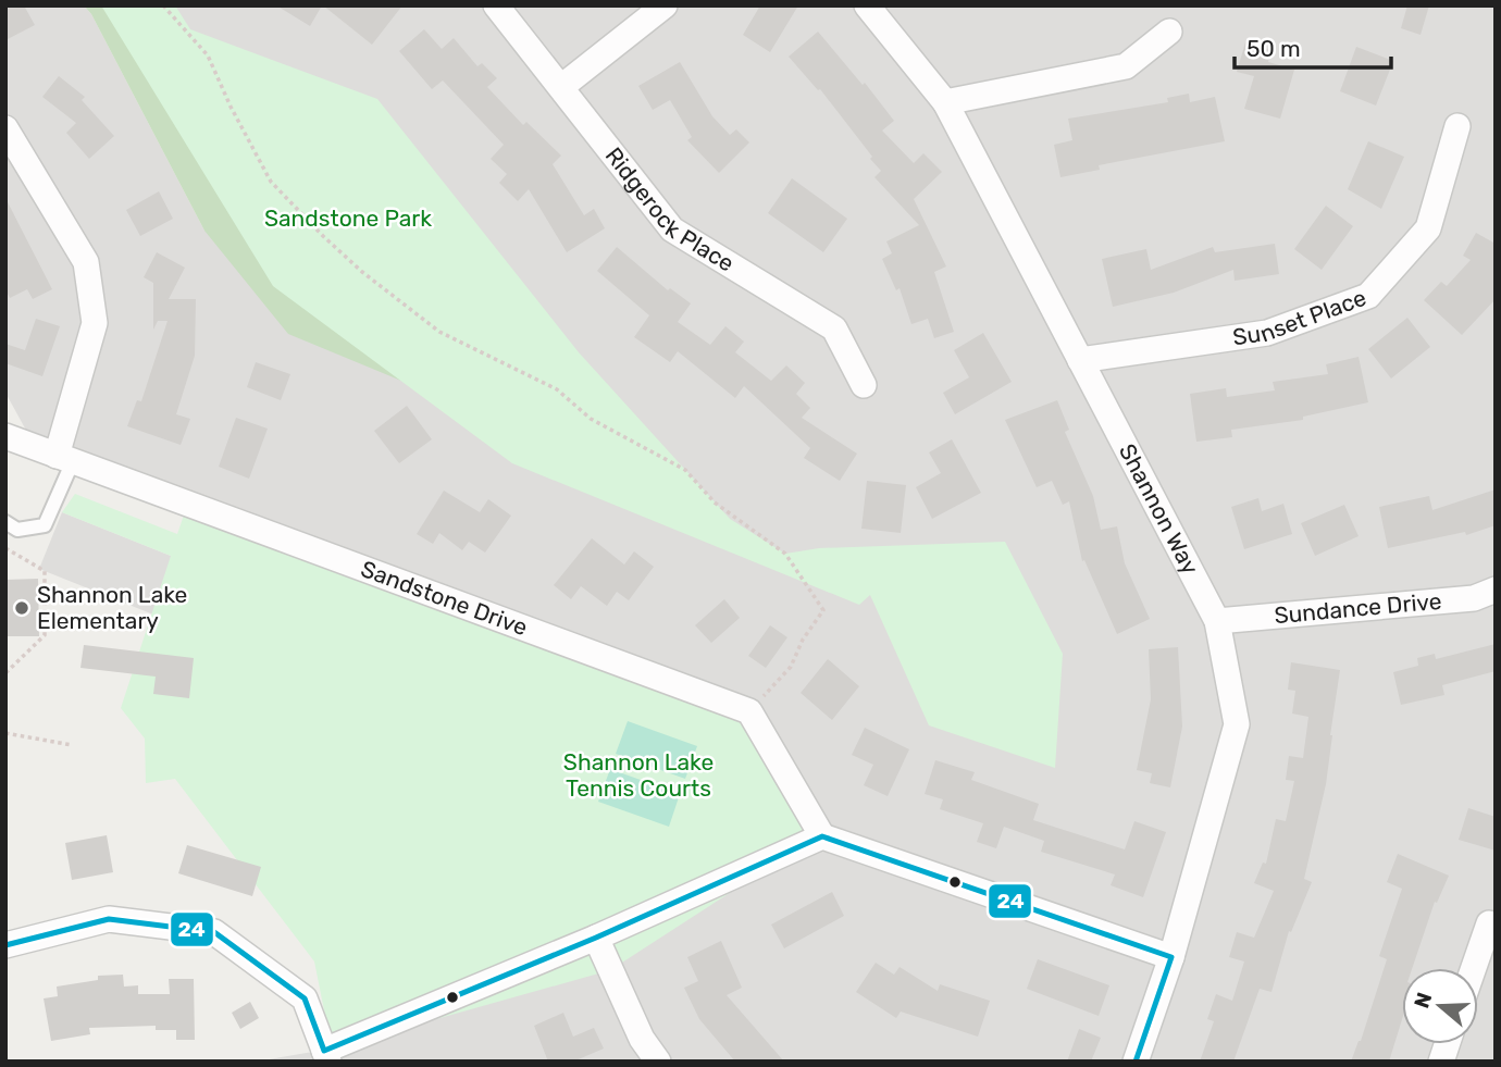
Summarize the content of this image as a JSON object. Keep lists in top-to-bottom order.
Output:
{
  "streets": {
    "street": [
      "Ridgerock Place",
      "Sunset Place",
      "Shannon Way",
      "Sandstone Drive",
      "Sundance Drive"
    ]
  },
  "crossings": [
    ["Sunset Place", "Shannon Way"],
    ["Shannon Way", "Sundance Drive"]
  ],
  "parks": ["Sandstone Park", "Shannon Lake Tennis Courts"],
  "places": ["Shannon Lake Elementary"],
  "lines": ["transit line 24"],
  "scale_bar": "50 m",
  "north": "left"
}
